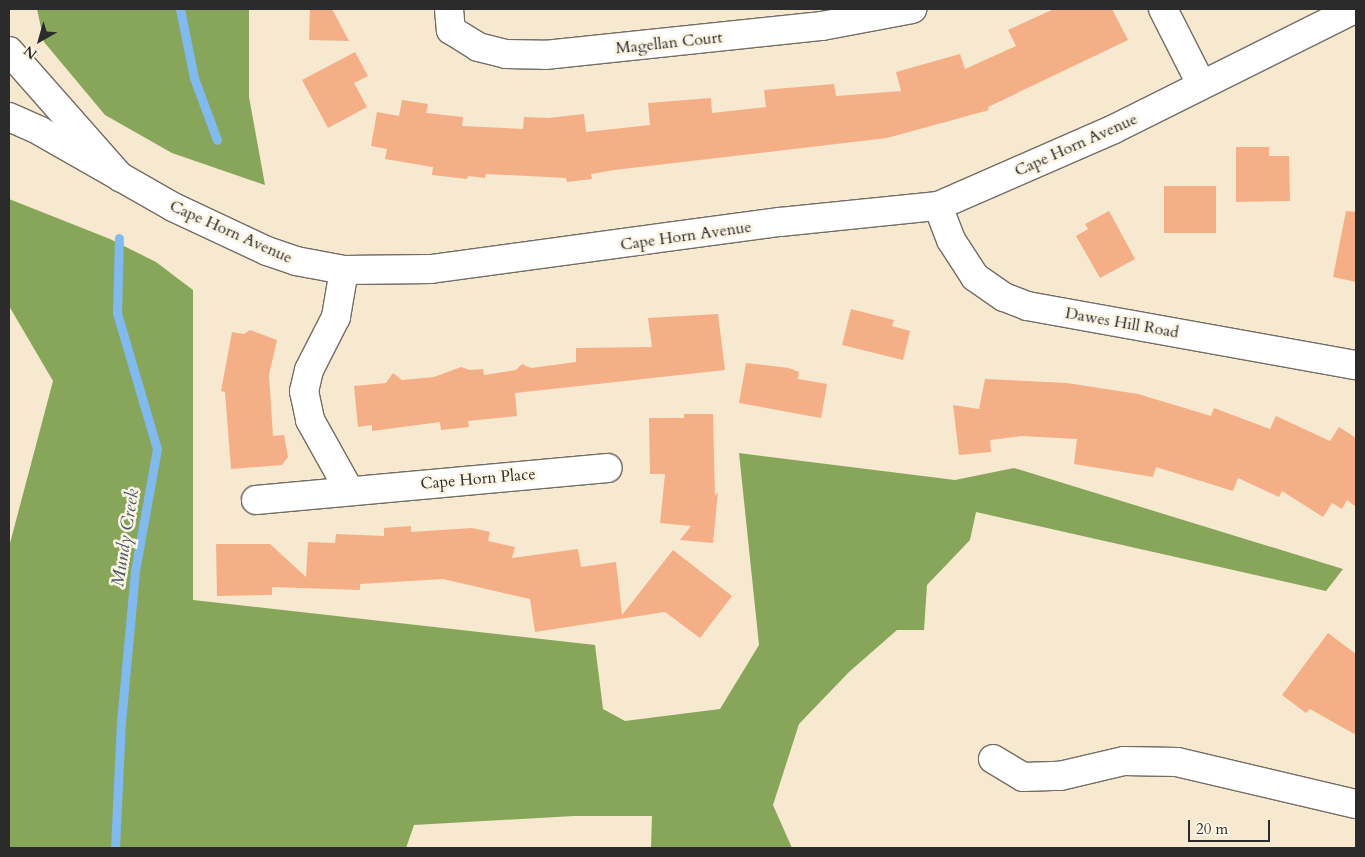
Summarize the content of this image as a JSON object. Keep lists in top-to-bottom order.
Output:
{
  "streets": {
    "street": [
      "Magellan Court",
      "Cape Horn Avenue",
      "Dawes Hill Road",
      "Cape Horn Place"
    ]
  },
  "crossings": [
    ["Cape Horn Avenue", "Dawes Hill Road"]
  ],
  "water": ["Mundy Creek"],
  "scale_bar": "20 m",
  "north": "bottom left"
}
